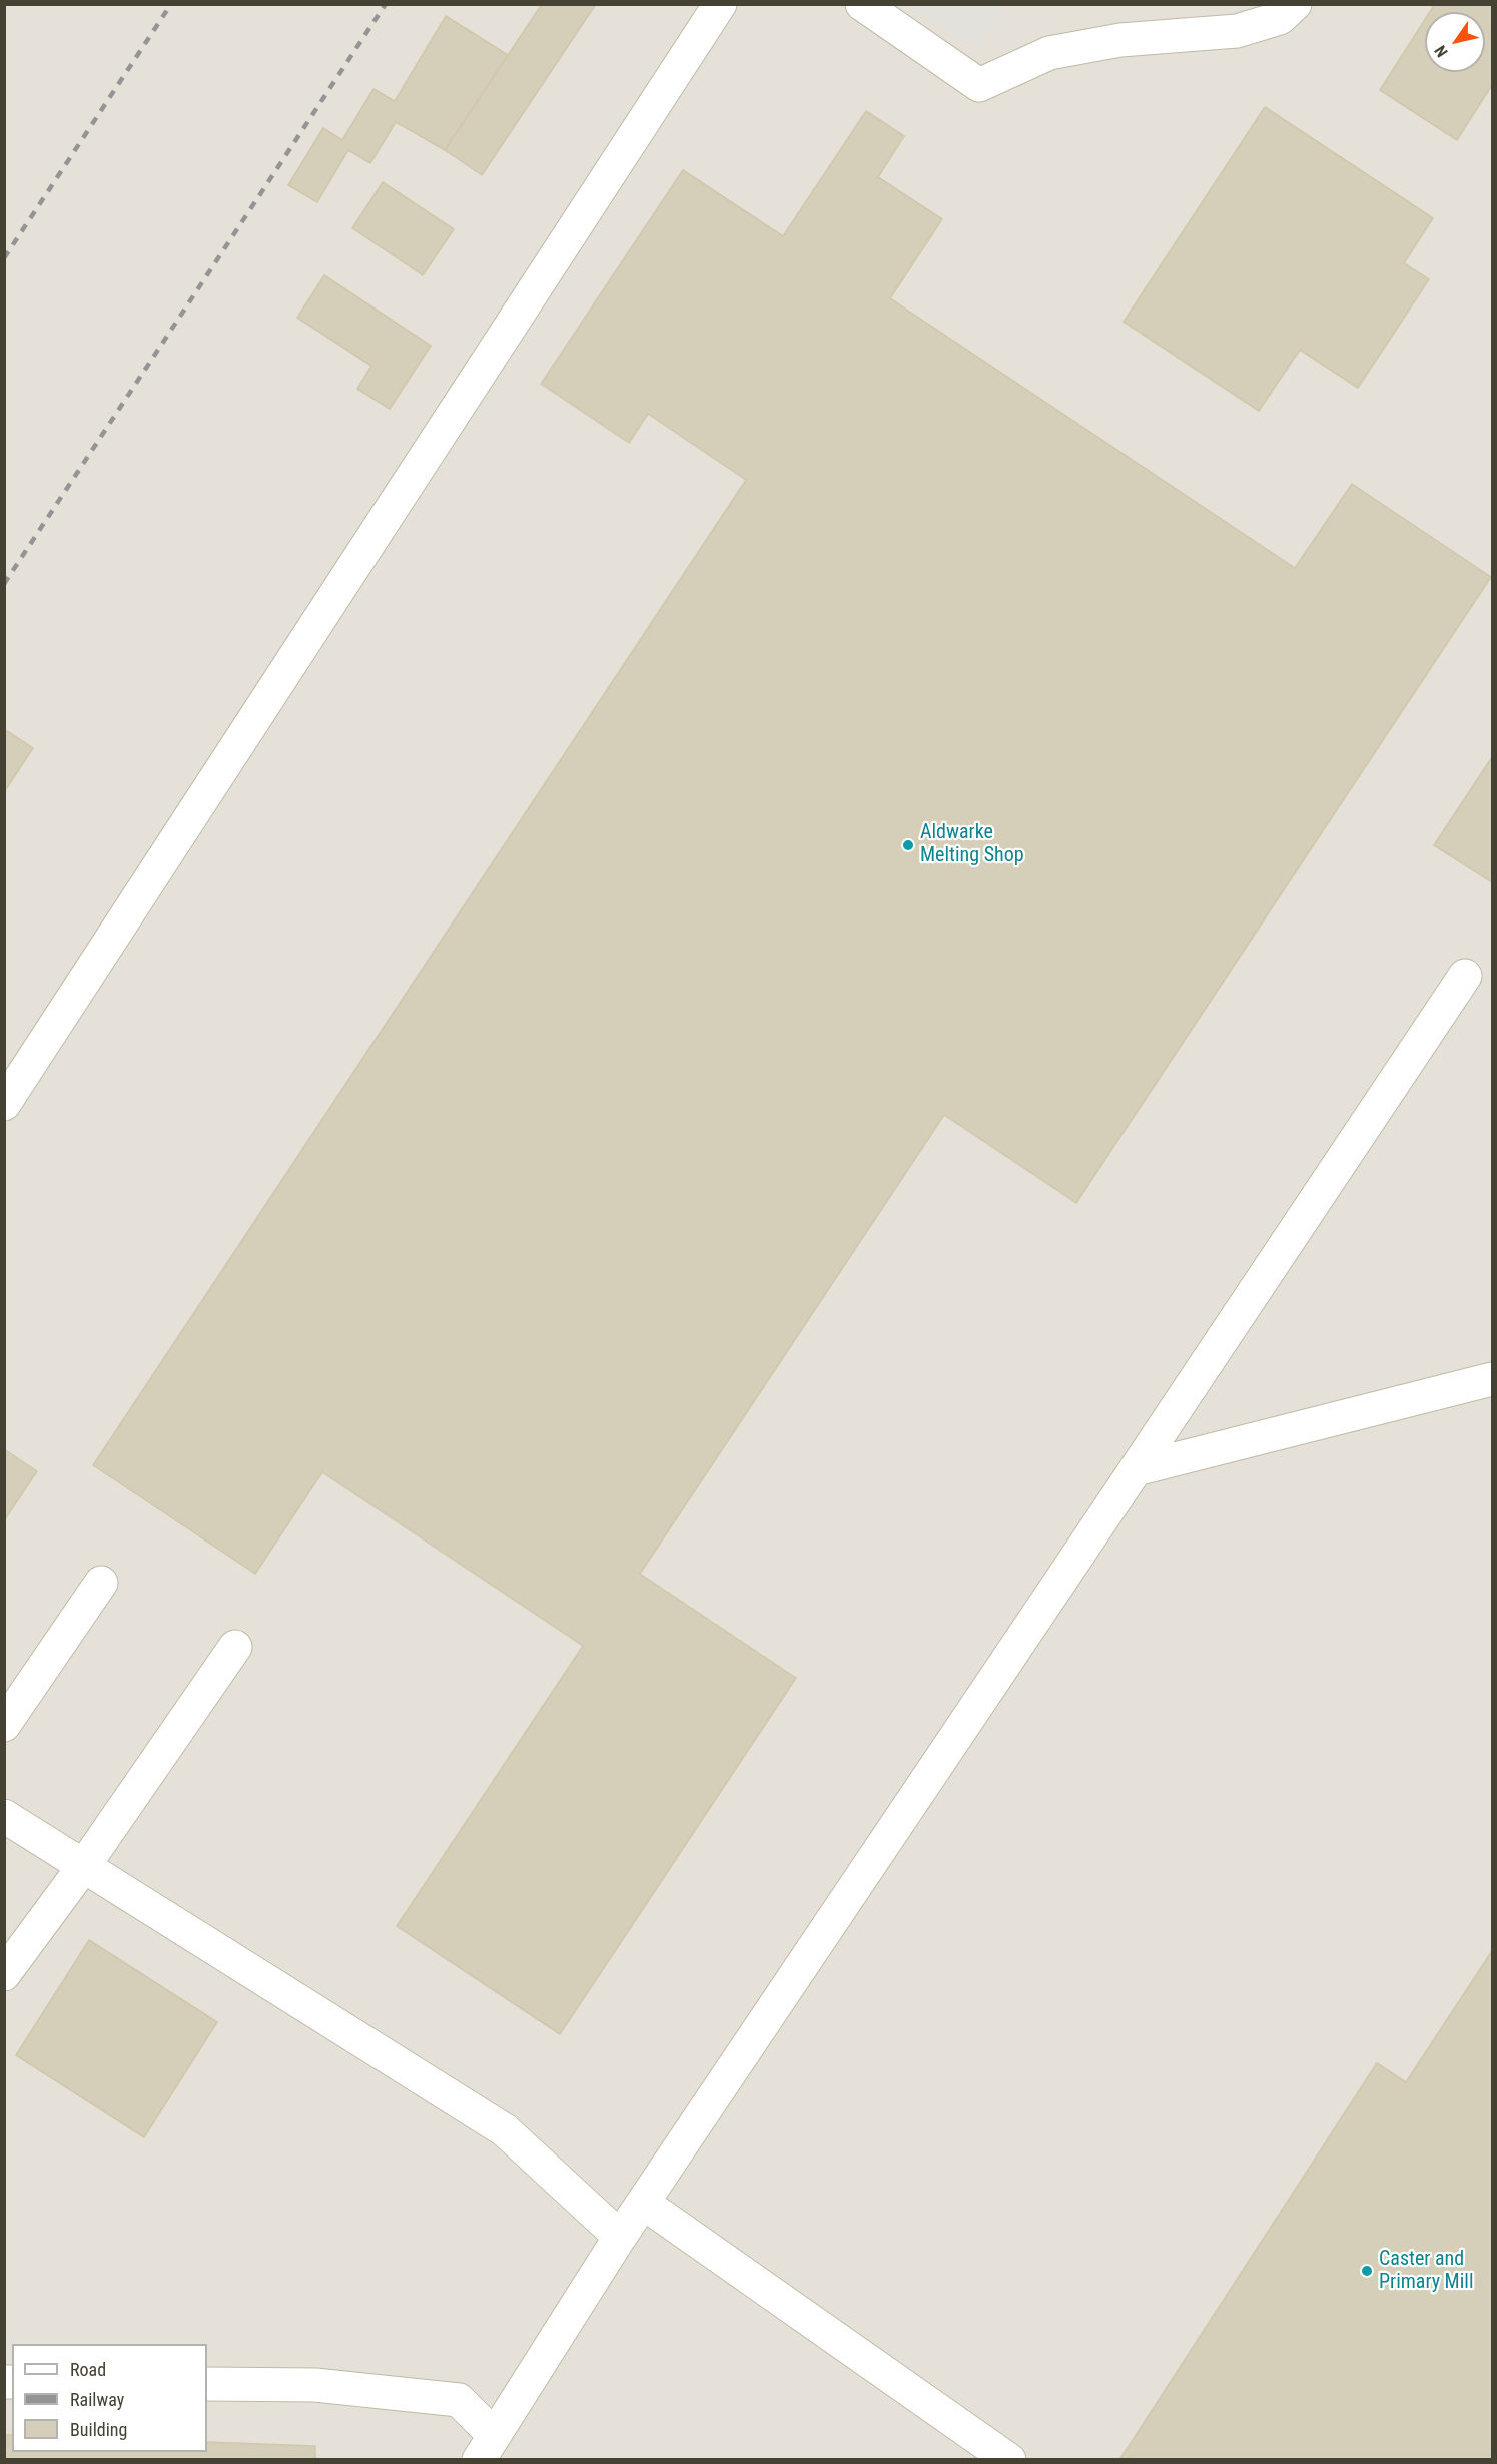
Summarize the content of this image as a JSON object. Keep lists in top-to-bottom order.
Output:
{
  "places": ["Aldwarke Melting Shop", "Caster and Primary Mill"],
  "legend": ["Road", "Railway", "Building"],
  "north": "bottom left"
}
